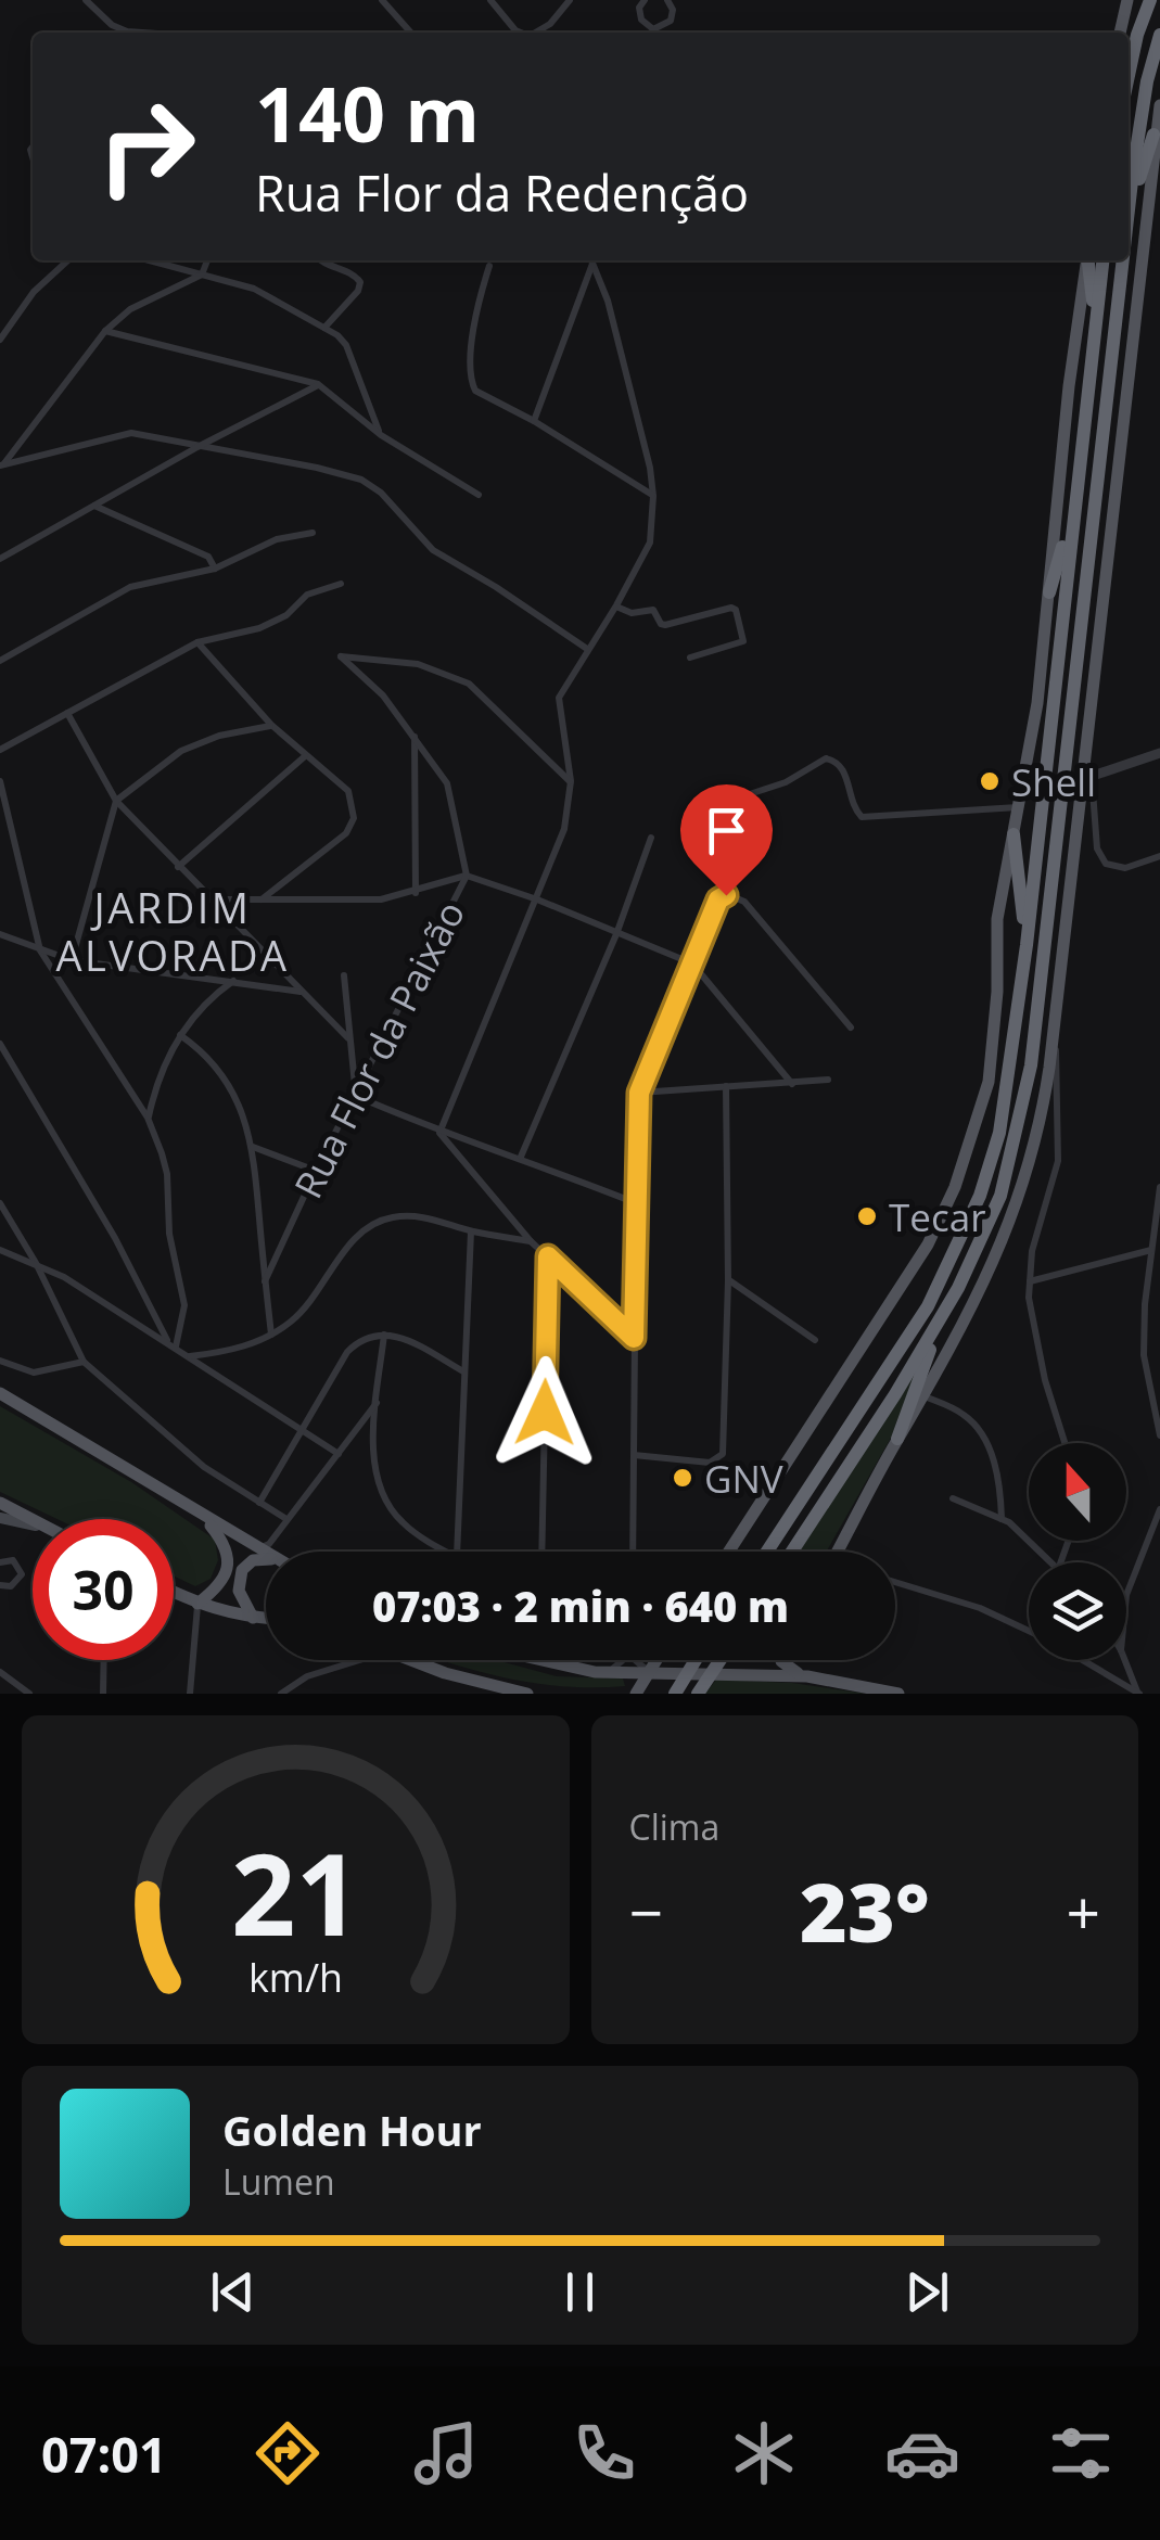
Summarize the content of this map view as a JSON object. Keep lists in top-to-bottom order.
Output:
{
  "streets": {
    "street": ["Rua Flor da Paixão"]
  },
  "districts": ["JARDIM ALVORADA"],
  "places": ["Shell", "Tecar", "GNV"],
  "north": "top",
  "page": {
    "turn": ["140 m", "Rua Flor da Redenção"],
    "limit": "30",
    "trip": "07:03 · 2 min · 640 m",
    "tile": "Clima",
    "heat": ["−", "23°", "+"],
    "song": ["Golden Hour", "Lumen"],
    "tabs": "07:01",
    "gauge": ["21", "km/h"]
  }
}
